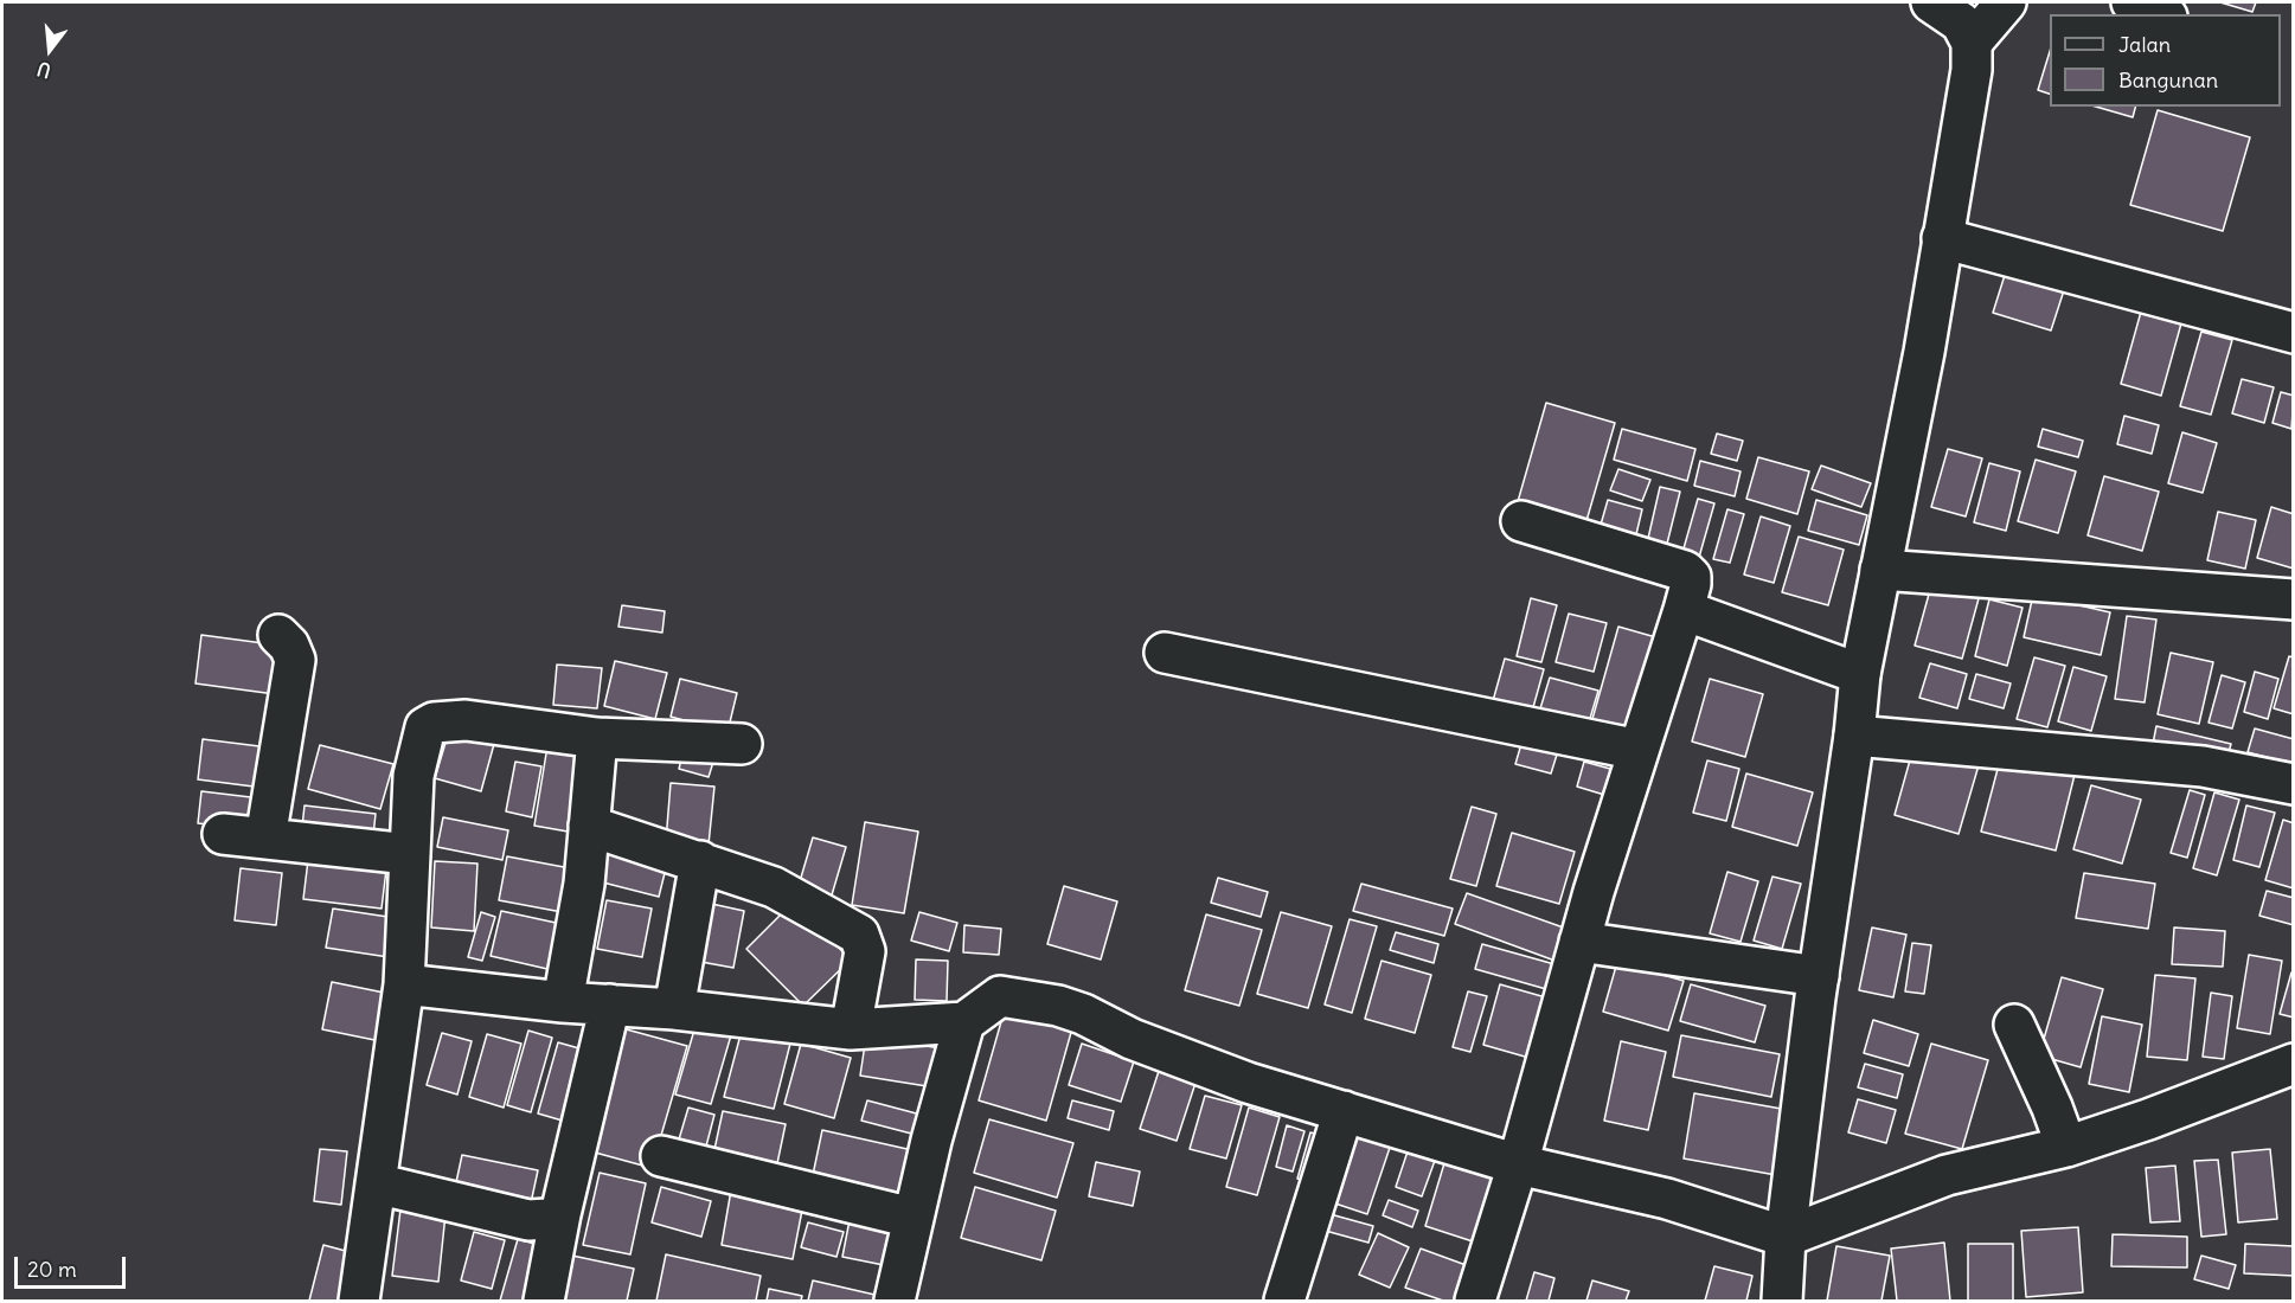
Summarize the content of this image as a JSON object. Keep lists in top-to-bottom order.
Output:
{
  "legend": ["Jalan", "Bangunan"],
  "scale_bar": "20 m",
  "north": "bottom"
}
